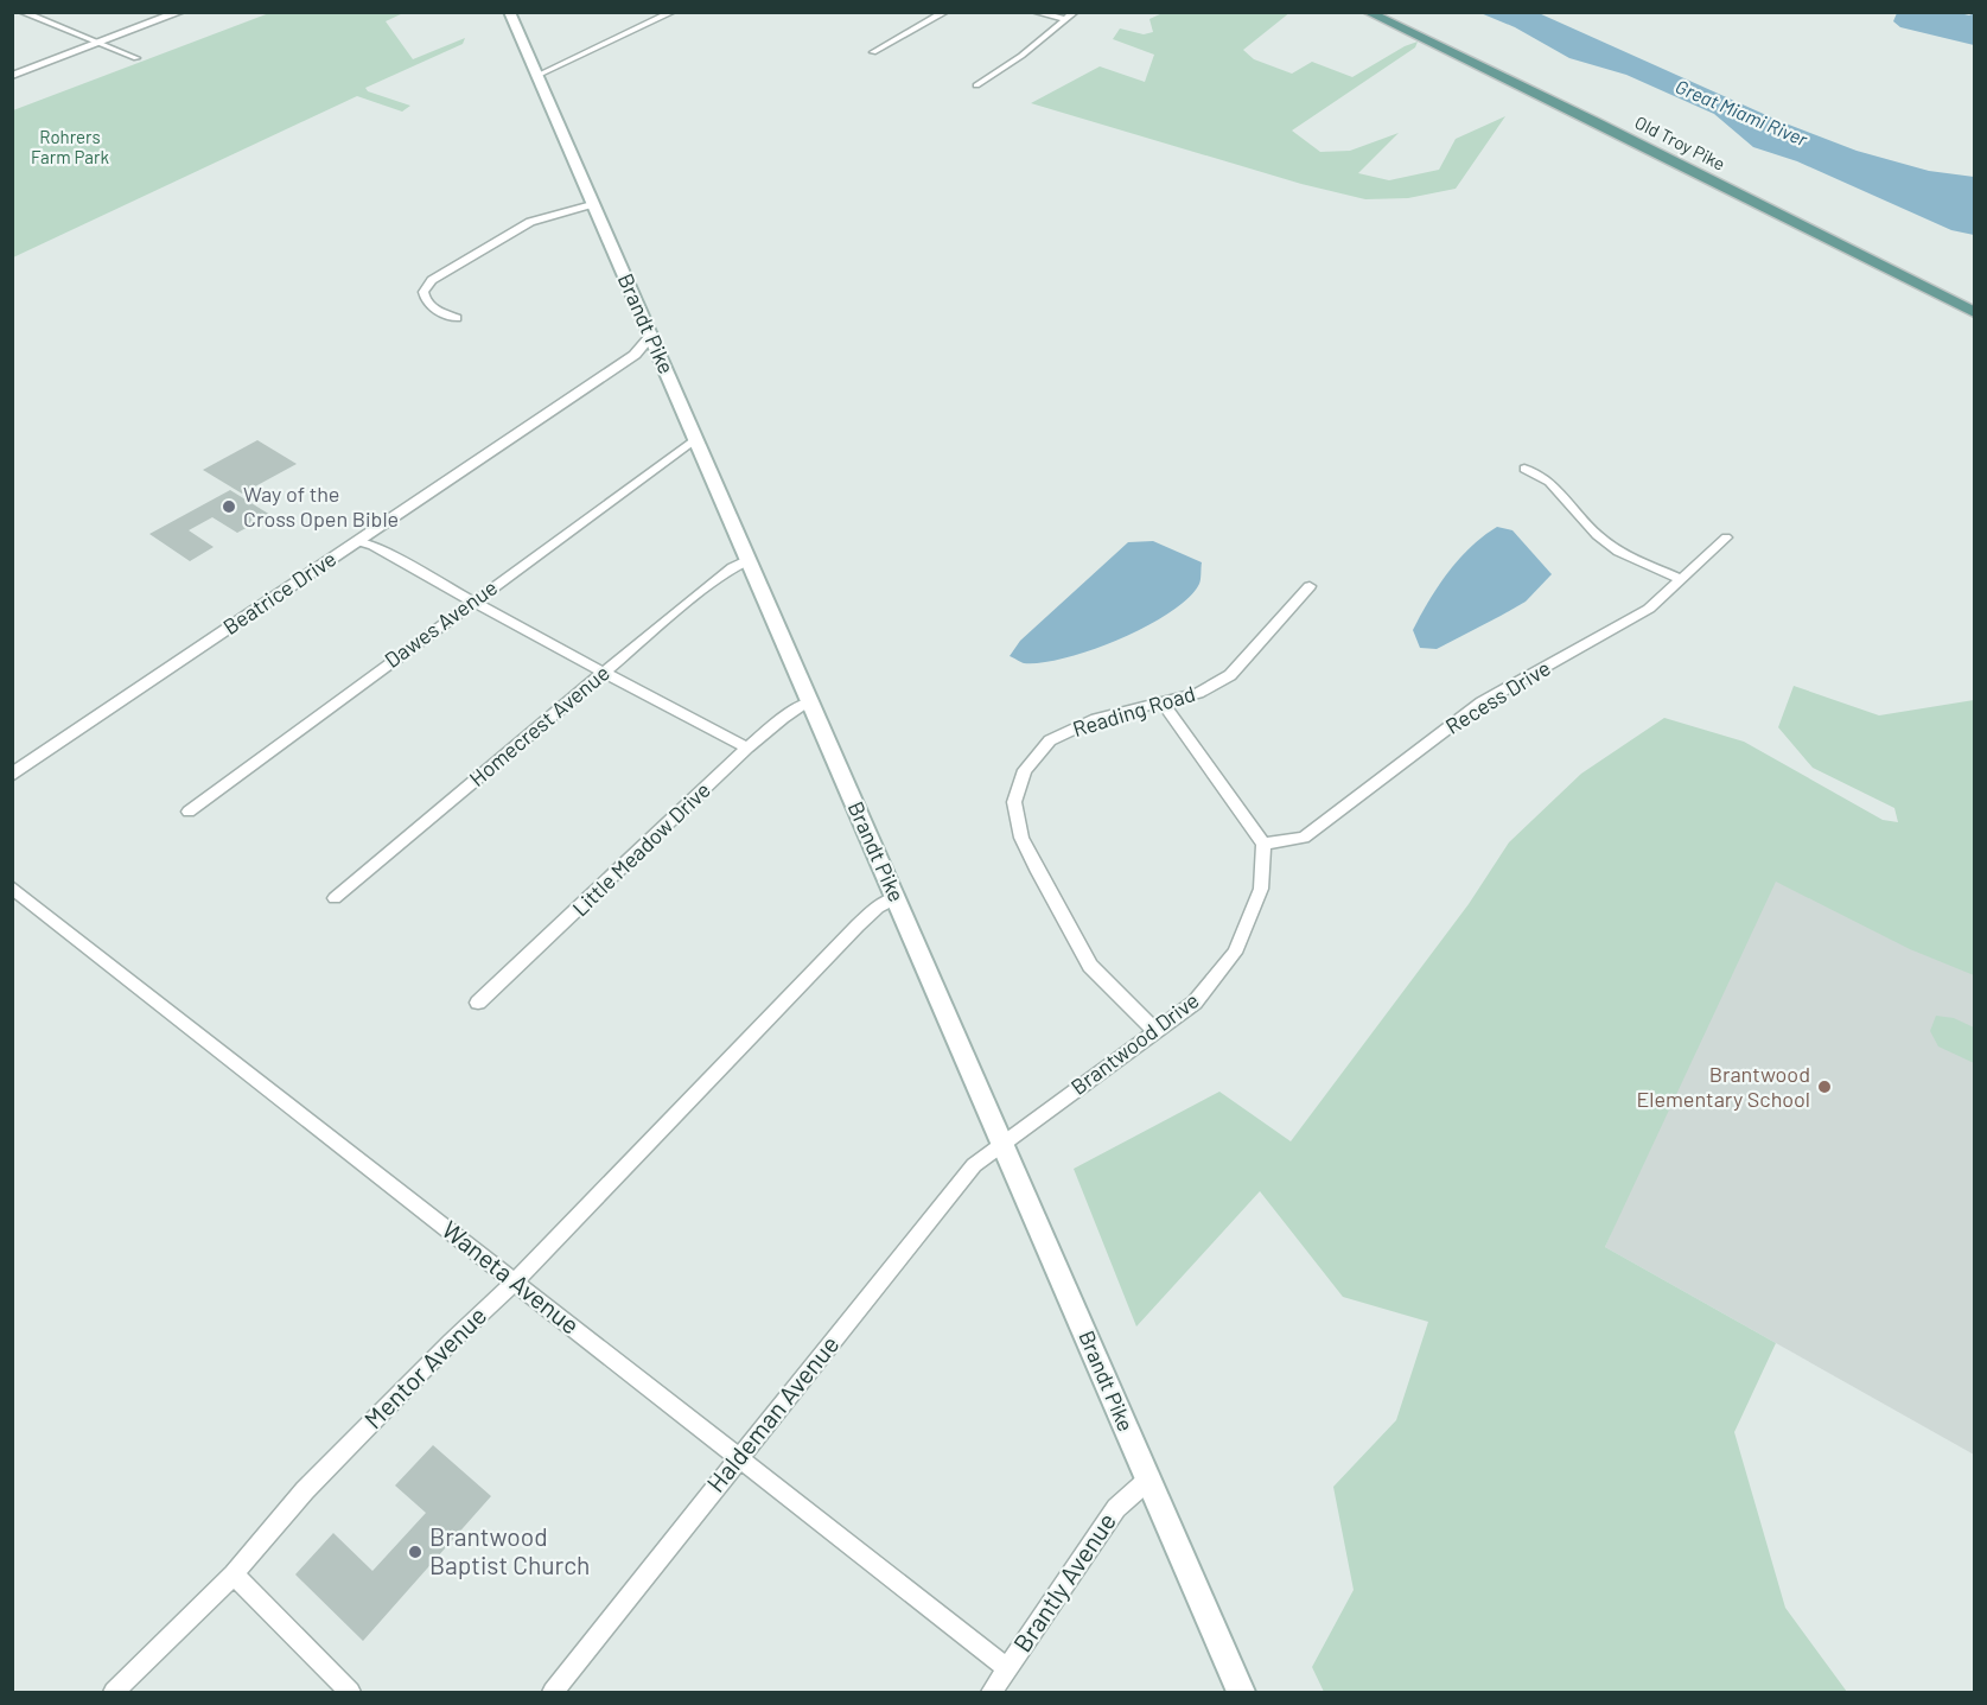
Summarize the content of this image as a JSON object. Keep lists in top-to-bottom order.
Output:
{
  "streets": {
    "main road": ["Old Troy Pike", "Brandt Pike"],
    "street": [
      "Beatrice Drive",
      "Dawes Avenue",
      "Recess Drive",
      "Reading Road",
      "Homecrest Avenue",
      "Little Meadow Drive",
      "Brantwood Drive",
      "Waneta Avenue",
      "Mentor Avenue",
      "Haldeman Avenue",
      "Brantly Avenue"
    ]
  },
  "crossings": [
    ["Brandt Pike", "Beatrice Drive"],
    ["Brandt Pike", "Dawes Avenue"],
    ["Brandt Pike", "Homecrest Avenue"],
    ["Brandt Pike", "Little Meadow Drive"],
    ["Brandt Pike", "Brantwood Drive"],
    ["Brandt Pike", "Mentor Avenue"],
    ["Brandt Pike", "Haldeman Avenue"],
    ["Brandt Pike", "Brantly Avenue"],
    ["Recess Drive", "Brantwood Drive"],
    ["Reading Road", "Brantwood Drive"],
    ["Brantwood Drive", "Haldeman Avenue"],
    ["Waneta Avenue", "Mentor Avenue"],
    ["Waneta Avenue", "Haldeman Avenue"],
    ["Waneta Avenue", "Brantly Avenue"]
  ],
  "water": ["Great Miami River"],
  "parks": ["Rohrers Farm Park"],
  "places": ["Way of the Cross Open Bible", "Brantwood Elementary School", "Brantwood Baptist Church"]
}
